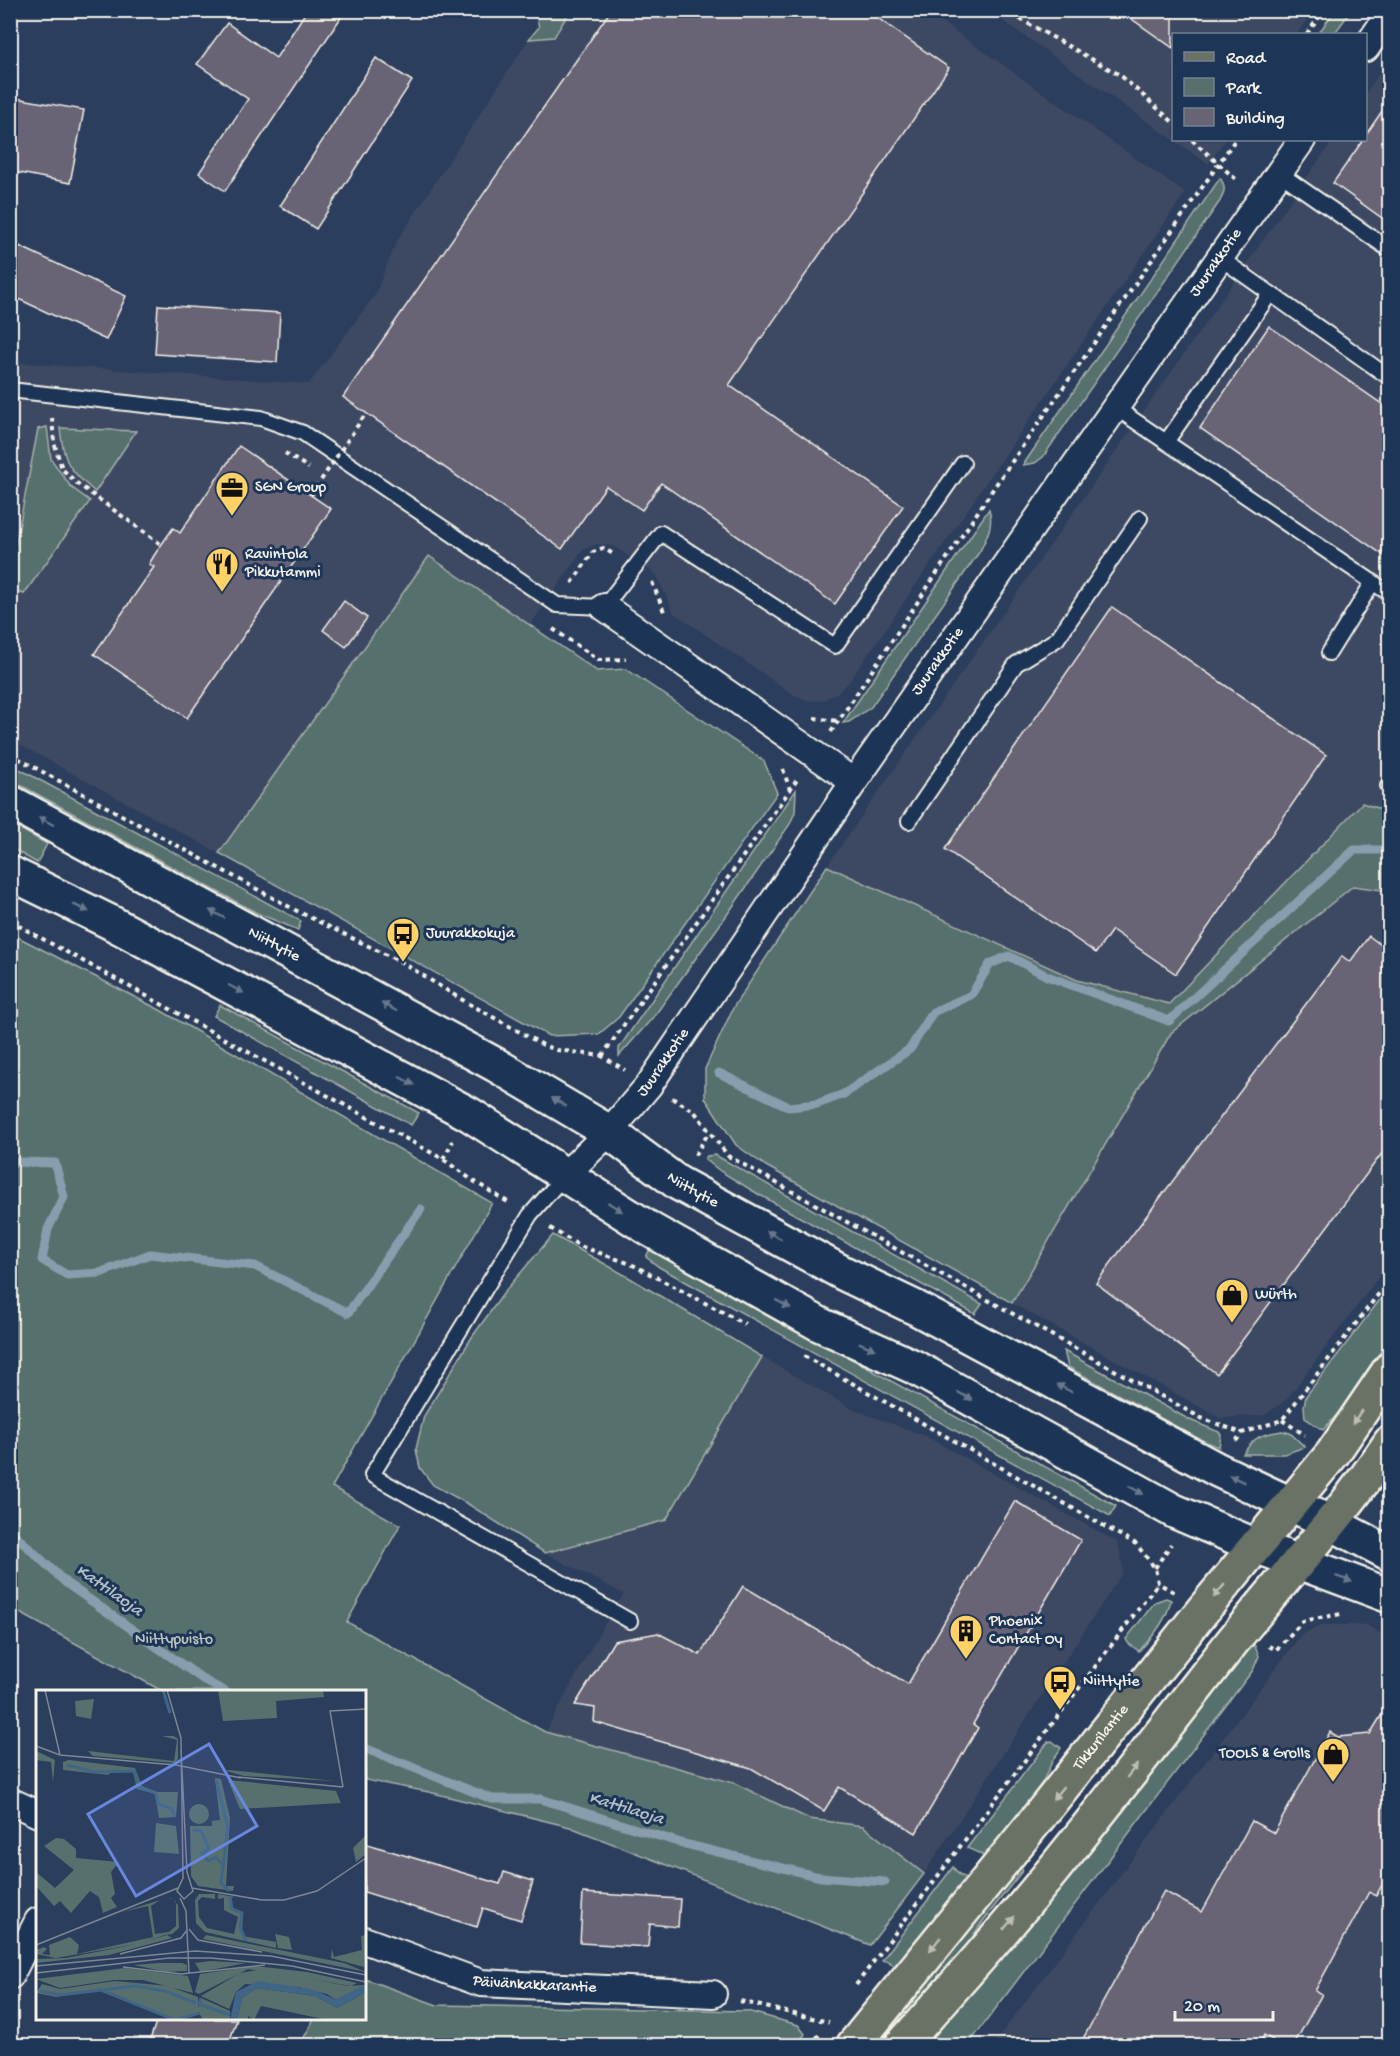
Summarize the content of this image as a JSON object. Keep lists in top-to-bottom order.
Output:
{
  "streets": {
    "main road": ["Niittytie", "Tikkurilantie"],
    "street": ["Juurakkotie", "Päivänkakkarantie"]
  },
  "crossings": [
    ["Juurakkotie", "Niittytie"],
    ["Niittytie", "Tikkurilantie"]
  ],
  "water": ["Kattilaoja"],
  "parks": ["Niittypuisto"],
  "places": {
    "office": ["SGN Group"],
    "restaurant": ["Ravintola Pikkutammi"],
    "bus stop": ["Juurakkokuja", "Niittytie"],
    "shop": ["Würth", "TOOLS & Grolls"],
    "building": ["Phoenix Contact Oy"]
  },
  "legend": ["Road", "Park", "Building"],
  "scale_bar": "20 m"
}
